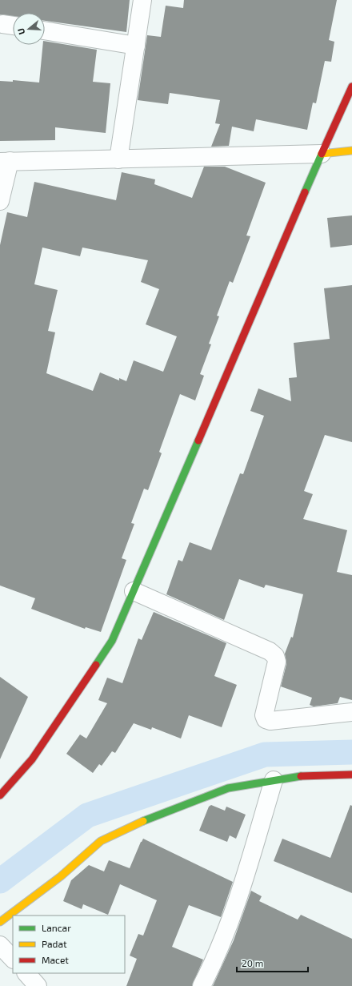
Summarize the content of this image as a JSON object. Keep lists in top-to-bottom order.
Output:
{
  "legend": ["Lancar", "Padat", "Macet"],
  "scale_bar": "20 m",
  "north": "left"
}
